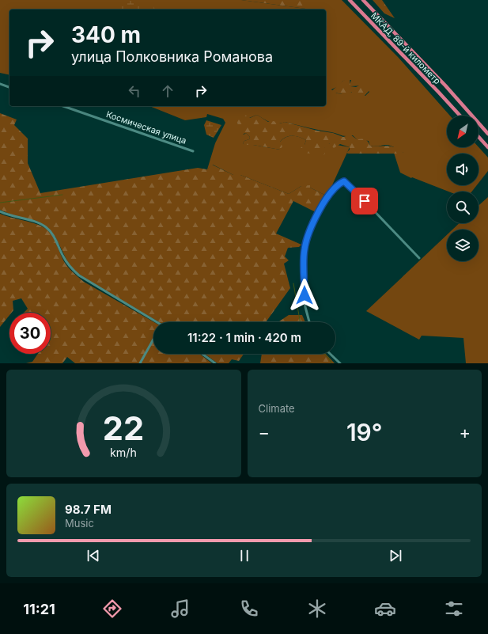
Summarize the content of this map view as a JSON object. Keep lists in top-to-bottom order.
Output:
{
  "streets": {
    "highway": ["МКАД, 89-й километр"],
    "street": ["Космическая улица"]
  },
  "north": "bottom left",
  "page": {
    "turn": ["340 m", "улица Полковника Романова"],
    "limit": "30",
    "trip": "11:22 · 1 min · 420 m",
    "tile": "Climate",
    "heat": ["−", "19°", "+"],
    "song": ["98.7 FM", "Music"],
    "tabs": "11:21",
    "gauge": ["22", "km/h"]
  }
}
